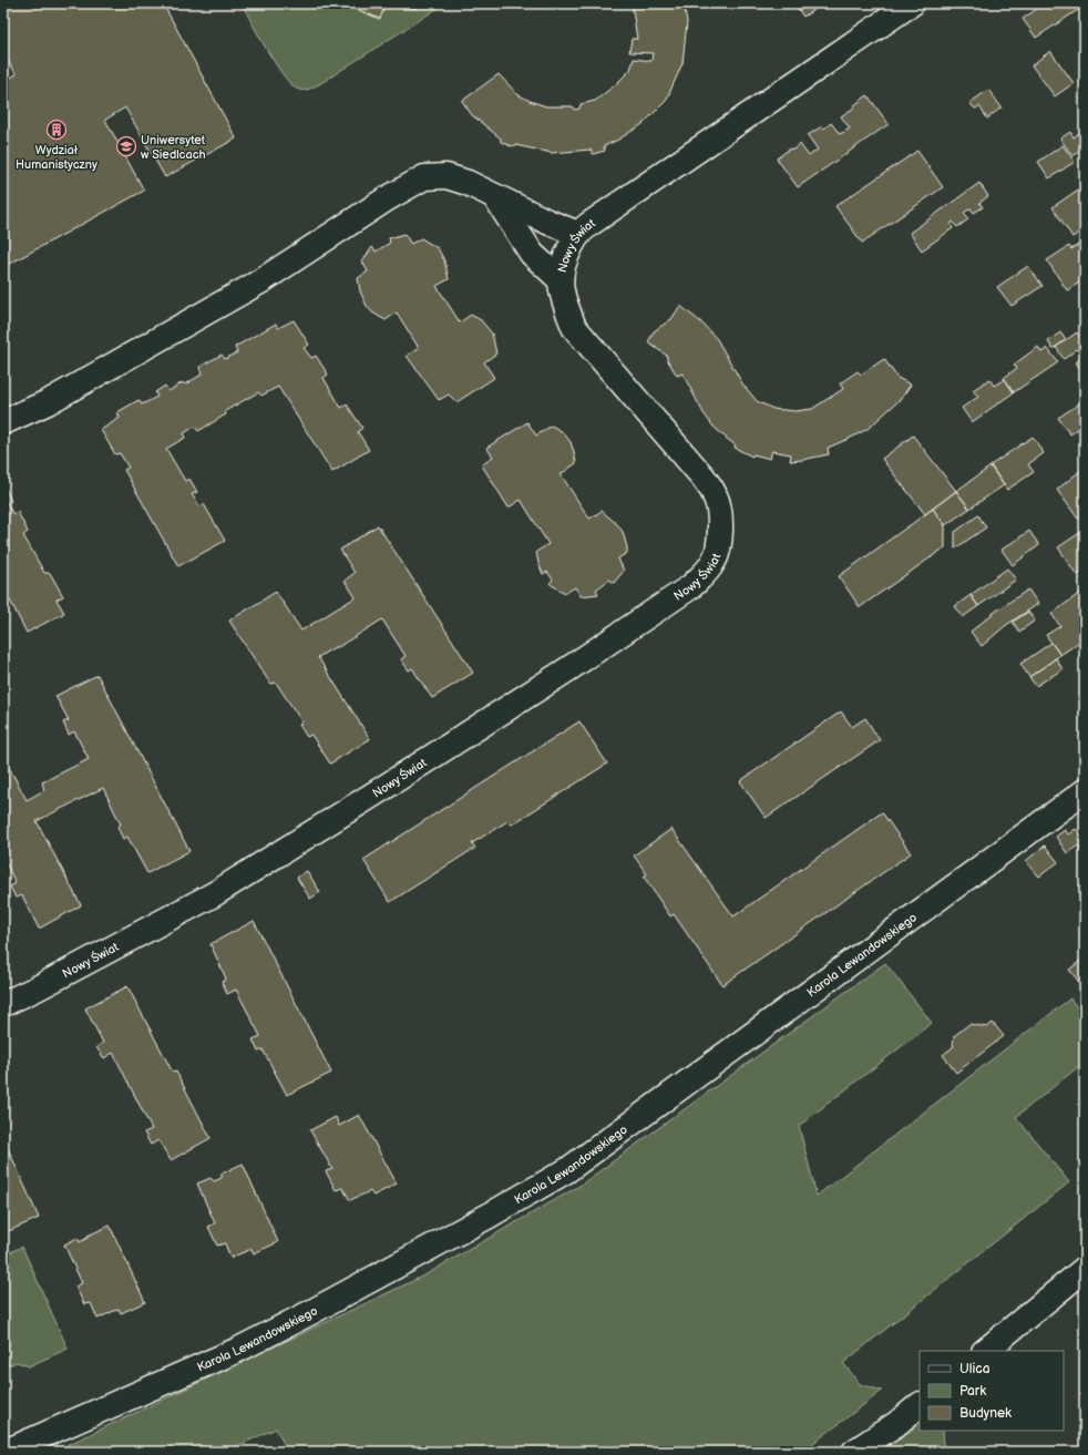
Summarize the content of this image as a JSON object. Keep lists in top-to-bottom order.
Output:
{
  "streets": {
    "street": ["Nowy Świat", "Karola Lewandowskiego"]
  },
  "places": {
    "building": ["Wydział Humanistyczny"],
    "school or university": ["Uniwersytet w Siedlcach"]
  },
  "legend": ["Ulica", "Park", "Budynek"]
}
